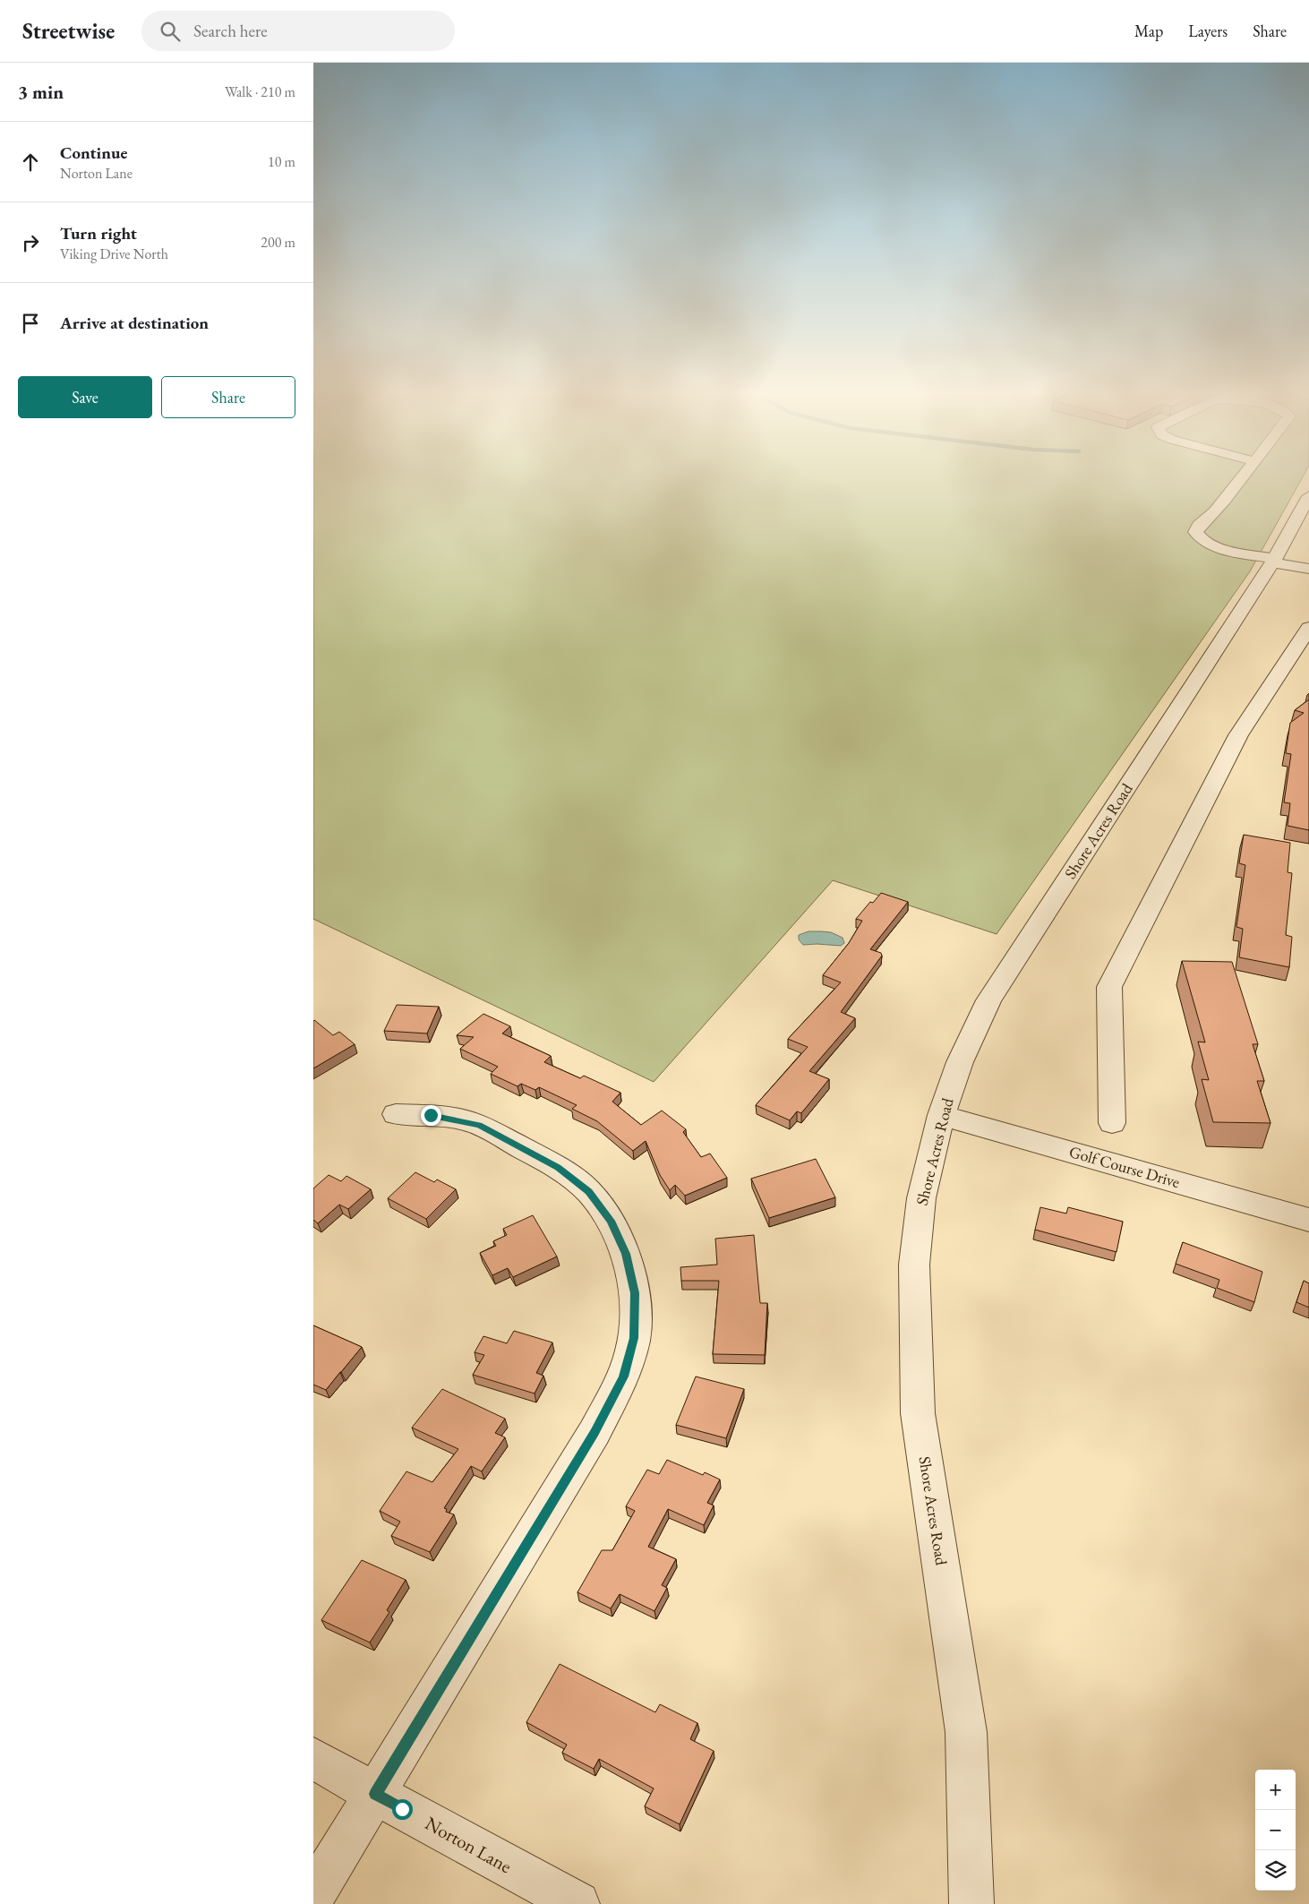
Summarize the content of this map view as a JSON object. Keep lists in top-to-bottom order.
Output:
{
  "streets": {
    "street": ["Shore Acres Road", "Golf Course Drive", "Norton Lane"]
  },
  "crossings": [
    ["Shore Acres Road", "Golf Course Drive"]
  ],
  "page": {
    "header": "Streetwise",
    "search": "Search here",
    "nav": ["Map", "Layers", "Share"],
    "heading": ["3 min", "Walk · 210 m"],
    "list": [
      ["Continue", "Norton Lane", "10 m"],
      ["Turn right", "Viking Drive North", "200 m"],
      "Arrive at destination"
    ],
    "buttons": ["Save", "Share"],
    "map_buttons": ["+", "−"]
  }
}
